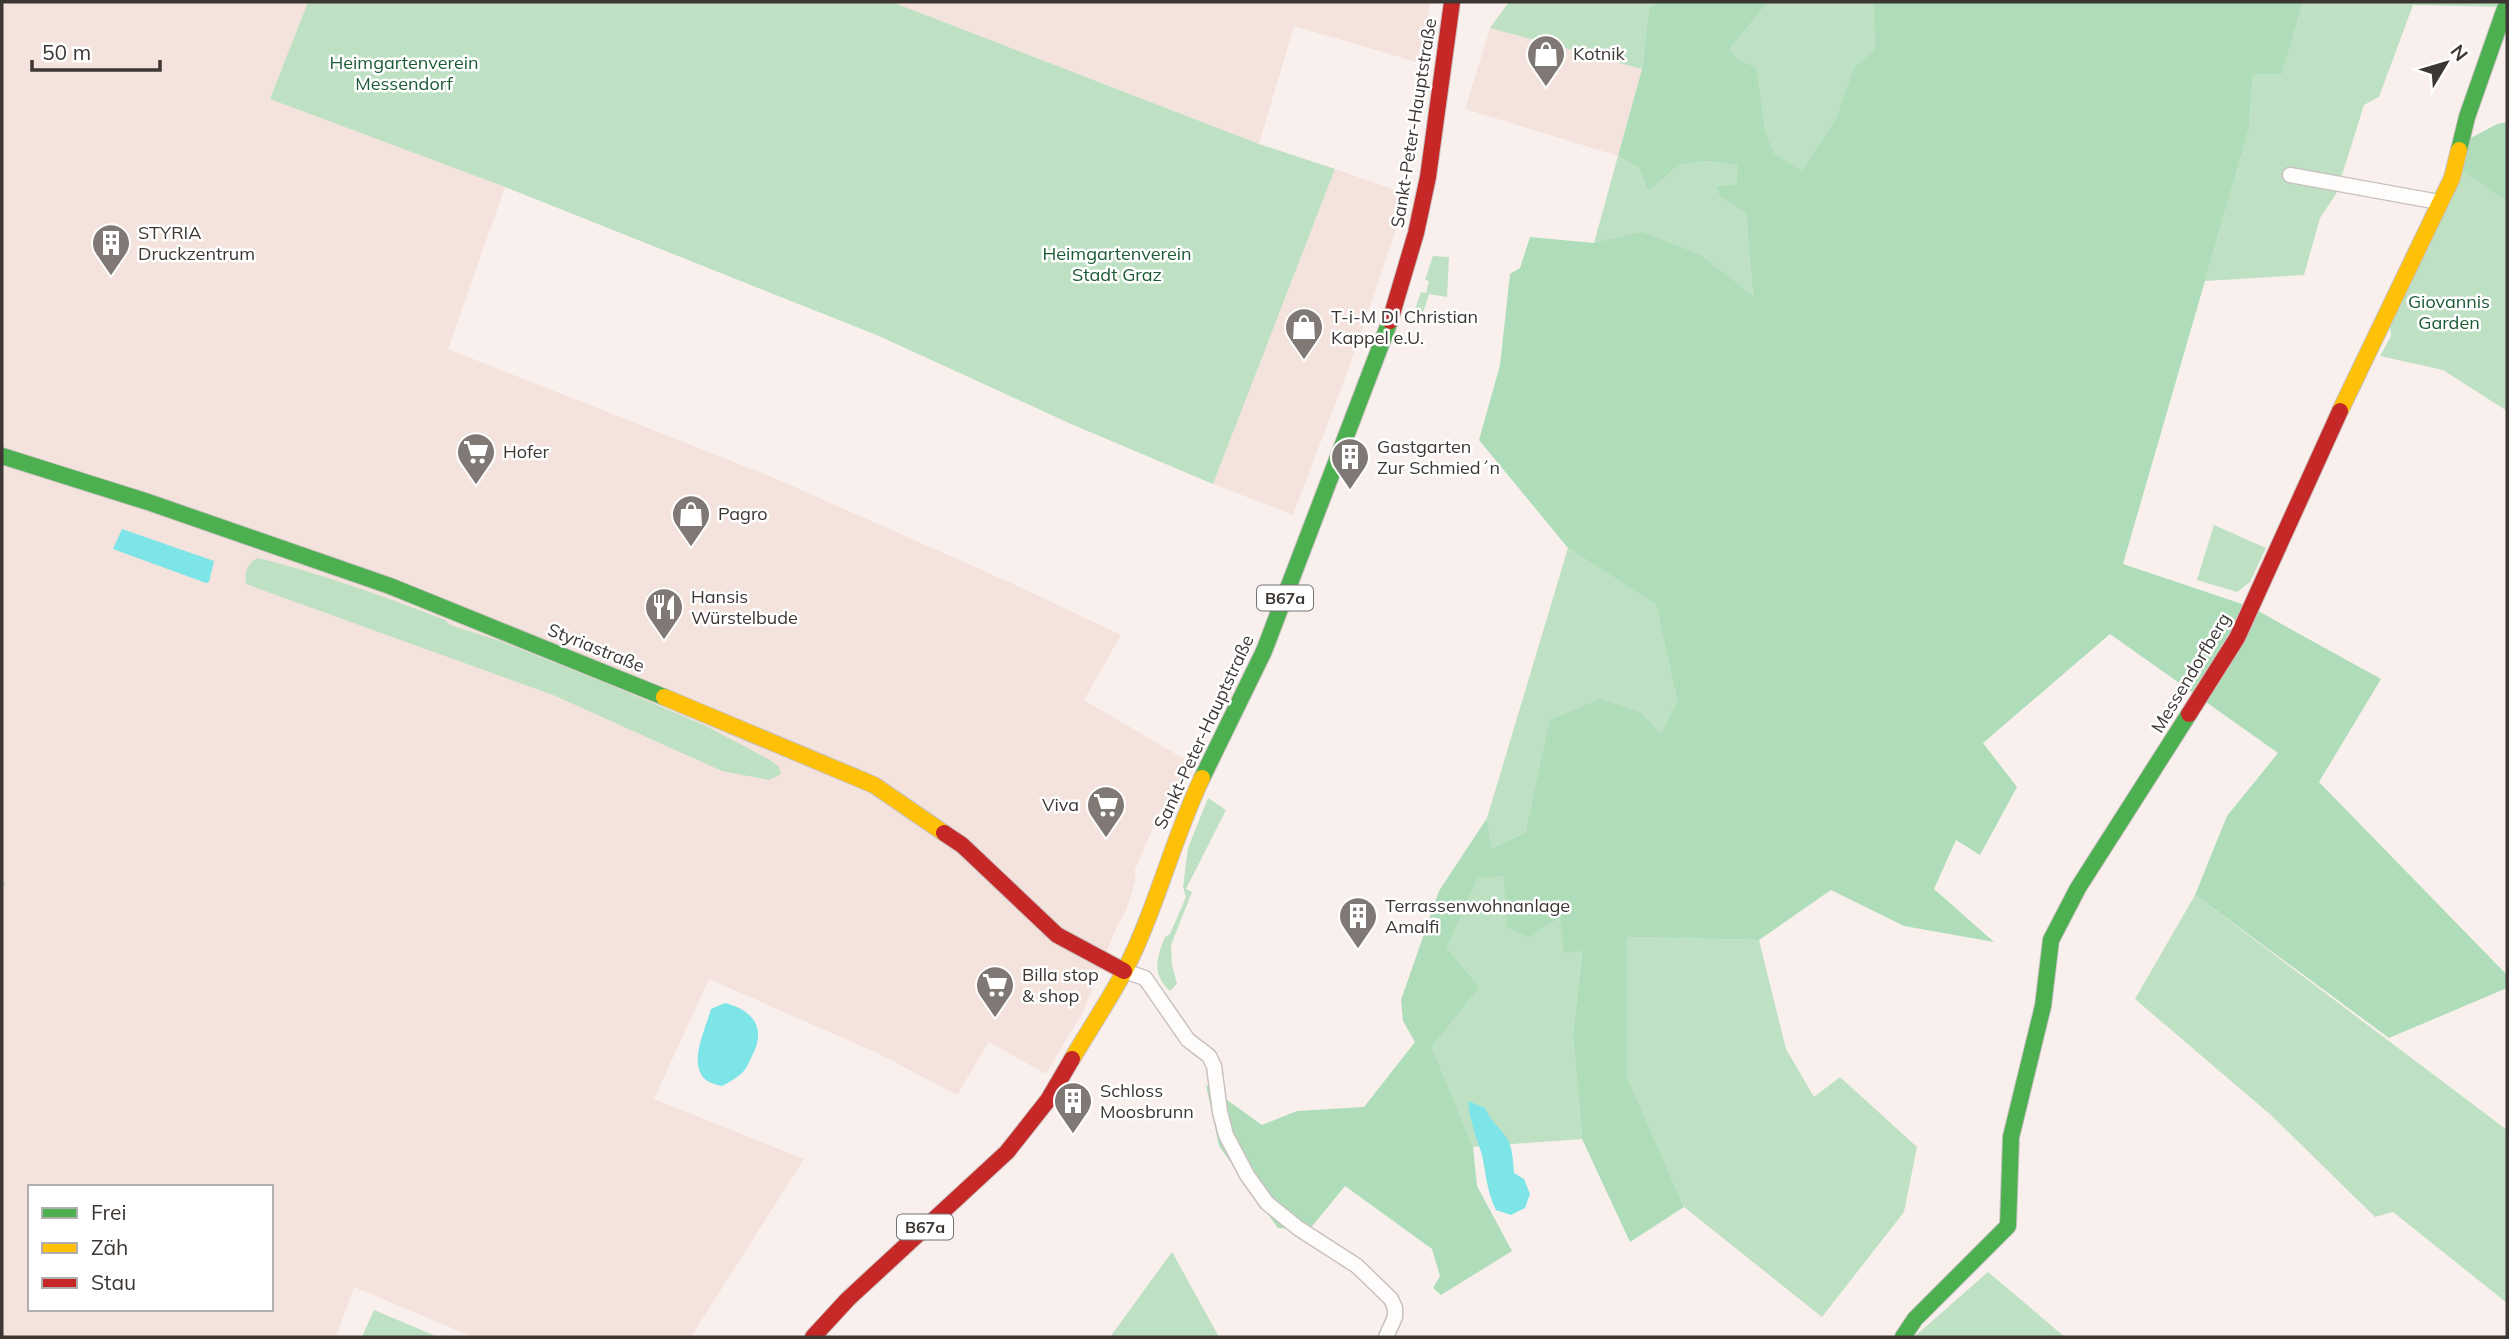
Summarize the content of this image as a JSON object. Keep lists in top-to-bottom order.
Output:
{
  "streets": {
    "street": [
      "Sankt-Peter-Hauptstraße",
      "B67a",
      "Styriastraße",
      "Messendorfberg"
    ]
  },
  "crossings": [
    ["Sankt-Peter-Hauptstraße", "Styriastraße"]
  ],
  "parks": ["Heimgartenverein Messendorf", "Heimgartenverein Stadt Graz", "Giovannis Garden"],
  "places": {
    "shop": ["Kotnik", "T-i-M DI Christian Kappel e.U.", "Pagro"],
    "building": [
      "STYRIA Druckzentrum",
      "Gastgarten Zur Schmied´n",
      "Terrassenwohnanlage Amalfi",
      "Schloss Moosbrunn"
    ],
    "supermarket": ["Hofer", "Viva", "Billa stop & shop"],
    "restaurant": ["Hansis Würstelbude"]
  },
  "legend": ["Frei", "Zäh", "Stau"],
  "scale_bar": "50 m",
  "north": "top right"
}
